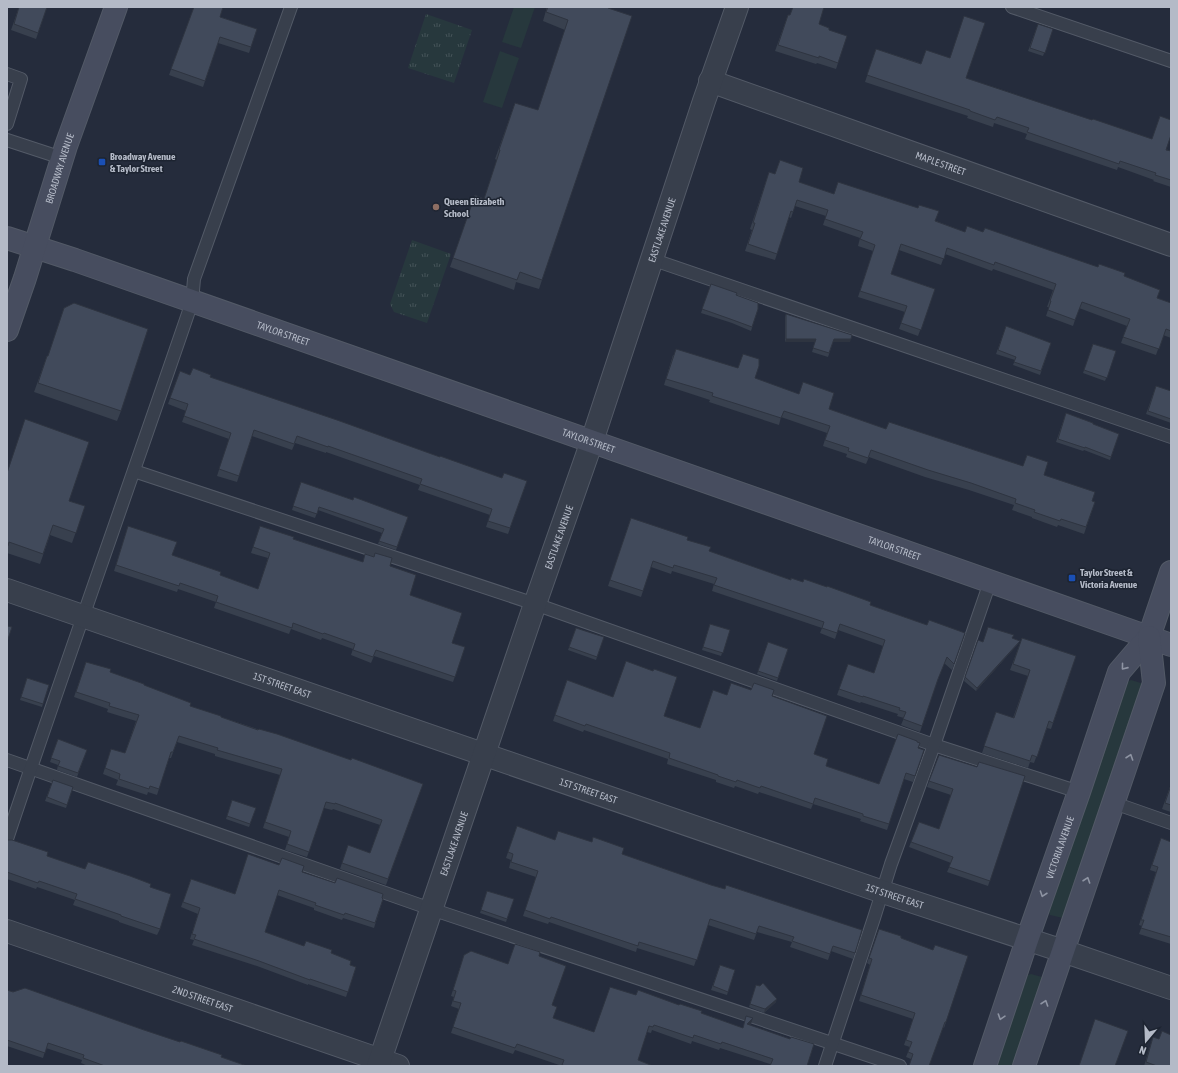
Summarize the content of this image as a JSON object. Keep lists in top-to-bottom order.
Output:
{
  "streets": {
    "street": [
      "MAPLE STREET",
      "BROADWAY AVENUE",
      "EASTLAKE AVENUE",
      "TAYLOR STREET",
      "1ST STREET EAST",
      "VICTORIA AVENUE",
      "2ND STREET EAST"
    ]
  },
  "crossings": [
    ["MAPLE STREET", "EASTLAKE AVENUE"],
    ["BROADWAY AVENUE", "TAYLOR STREET"],
    ["EASTLAKE AVENUE", "TAYLOR STREET"],
    ["EASTLAKE AVENUE", "1ST STREET EAST"],
    ["EASTLAKE AVENUE", "2ND STREET EAST"],
    ["TAYLOR STREET", "VICTORIA AVENUE"],
    ["1ST STREET EAST", "VICTORIA AVENUE"]
  ],
  "places": {
    "transit": ["Broadway Avenue & Taylor Street", "Taylor Street & Victoria Avenue"],
    "other": ["Queen Elizabeth School"]
  },
  "north": "bottom"
}
